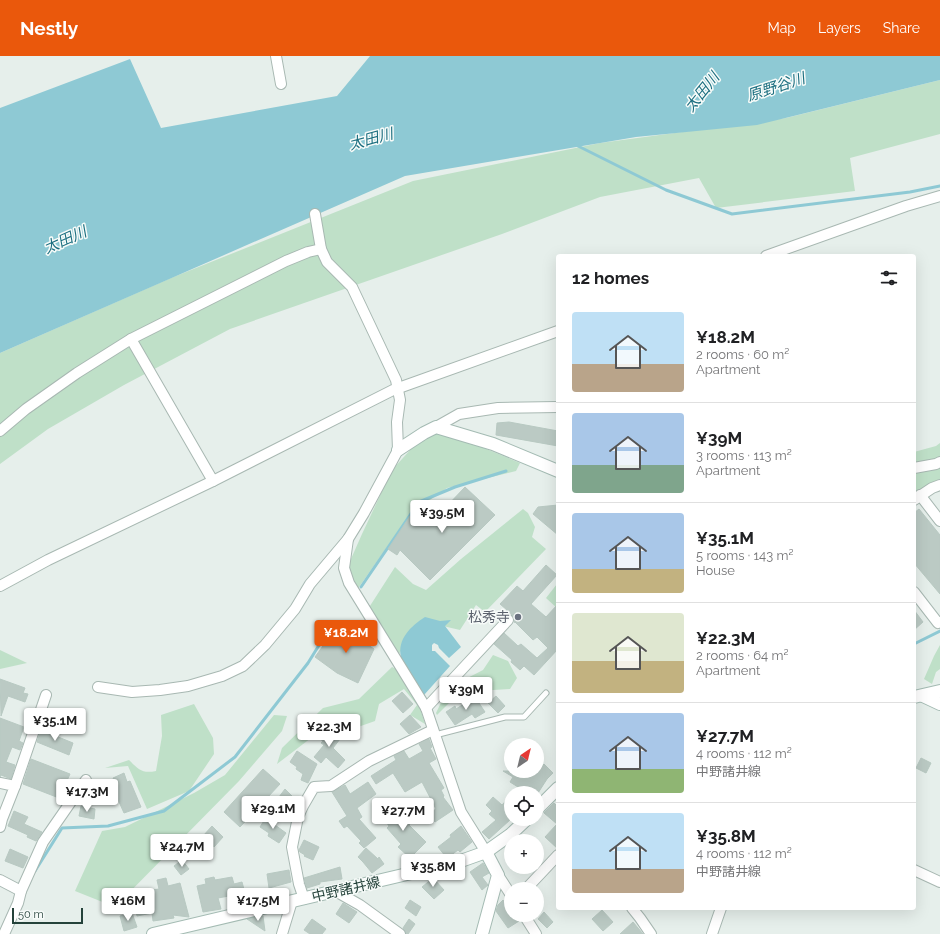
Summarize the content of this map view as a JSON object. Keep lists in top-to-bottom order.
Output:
{
  "streets": {
    "main road": ["中野諸井線"]
  },
  "water": ["原野谷川", "太田川"],
  "places": ["松秀寺"],
  "scale_bar": "50 m",
  "north": "top right",
  "page": {
    "header": "Nestly",
    "nav": ["Map", "Layers", "Share"],
    "heading": "12 homes",
    "list": [
      {
        "name": "¥18.2M",
        "note": "2 rooms · 60 m² · Apartment"
      },
      {
        "name": "¥39M",
        "note": "3 rooms · 113 m² · Apartment"
      },
      {
        "name": "¥35.1M",
        "note": "5 rooms · 143 m² · House"
      },
      {
        "name": "¥22.3M",
        "note": "2 rooms · 64 m² · Apartment"
      },
      {
        "name": "¥27.7M",
        "note": "4 rooms · 112 m² · 中野諸井線"
      },
      {
        "name": "¥35.8M",
        "note": "4 rooms · 112 m² · 中野諸井線"
      }
    ],
    "price": [
      "¥39.5M",
      "¥18.2M",
      "¥39M",
      "¥35.1M",
      "¥22.3M",
      "¥17.3M",
      "¥29.1M",
      "¥27.7M",
      "¥24.7M",
      "¥35.8M",
      "¥16M",
      "¥17.5M"
    ],
    "map_buttons": ["+", "−"],
    "scale": "50 m"
  }
}
